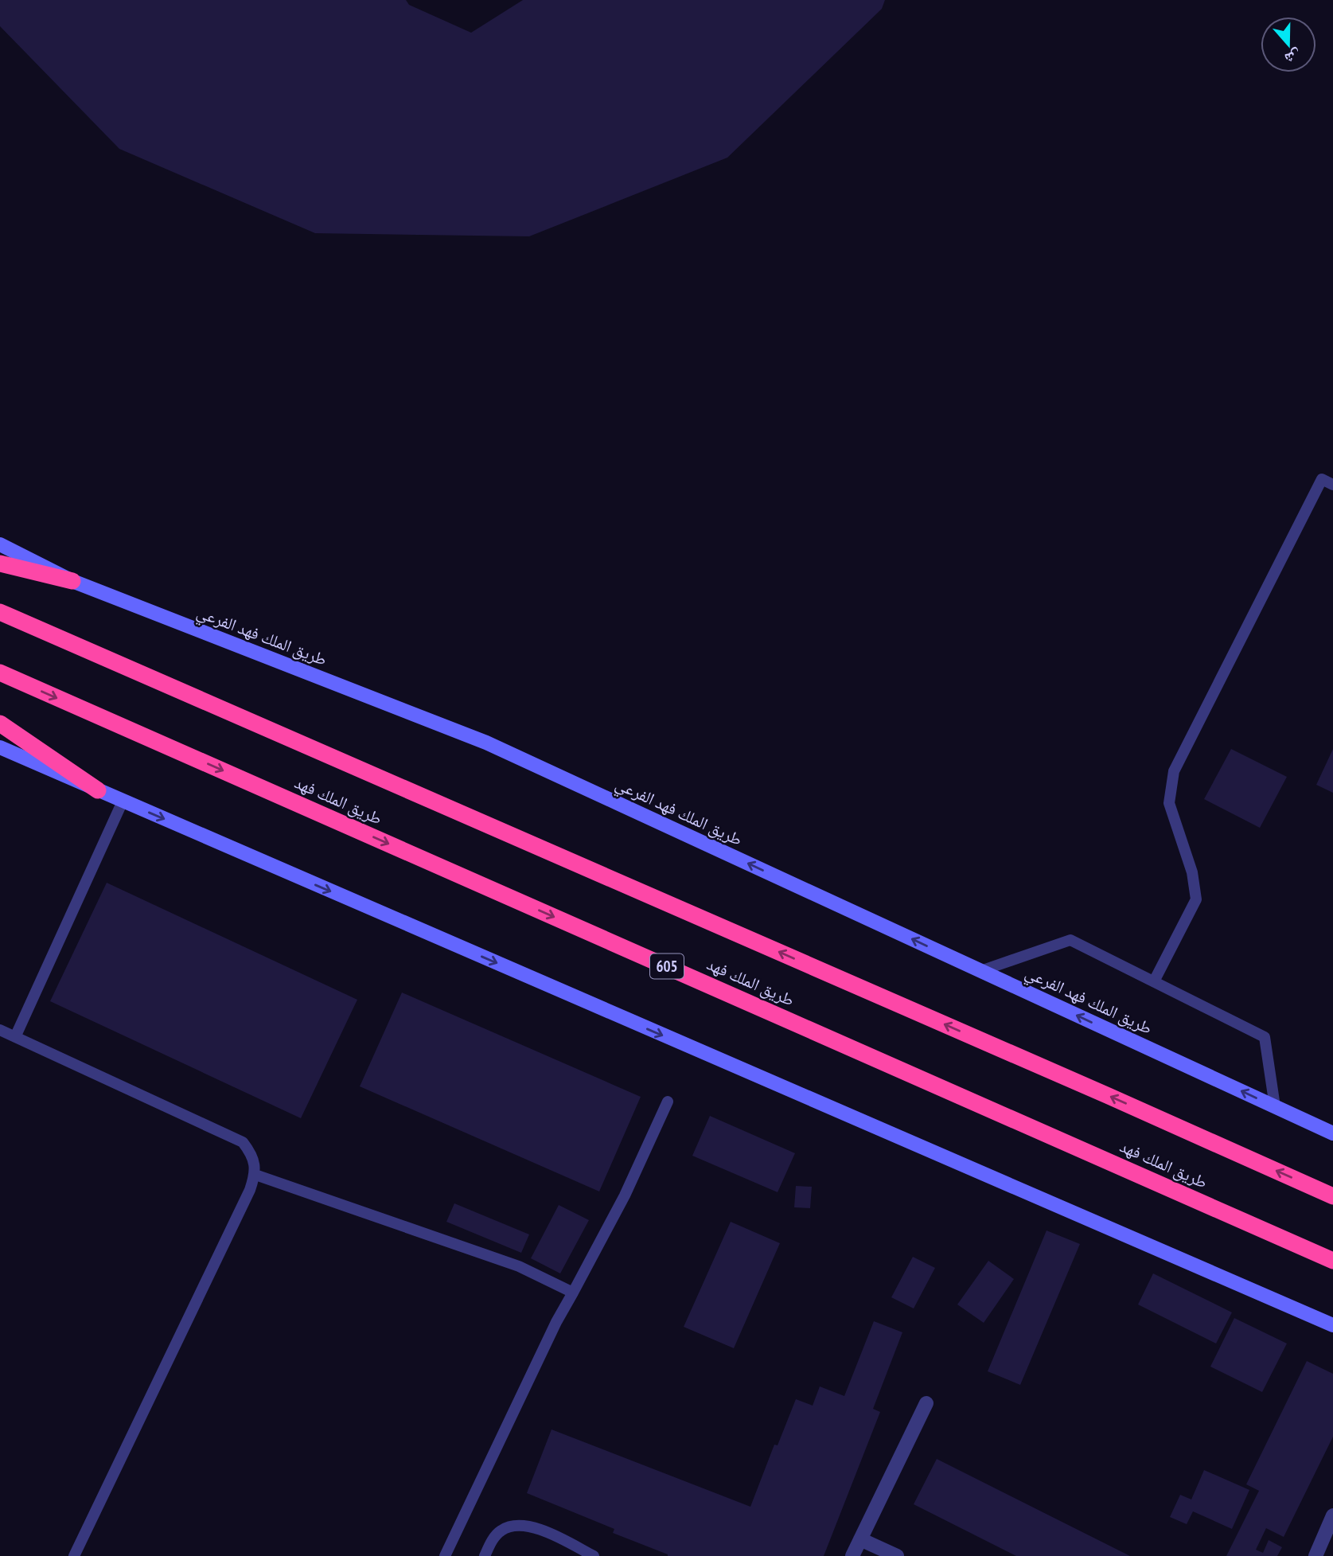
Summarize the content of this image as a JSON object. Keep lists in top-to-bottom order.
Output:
{
  "streets": {
    "highway": ["طريق الملك فهد", "605"],
    "main road": ["طريق الملك فهد الفرعي"]
  },
  "one_way": ["طريق الملك فهد الفرعي"],
  "north": "bottom"
}
